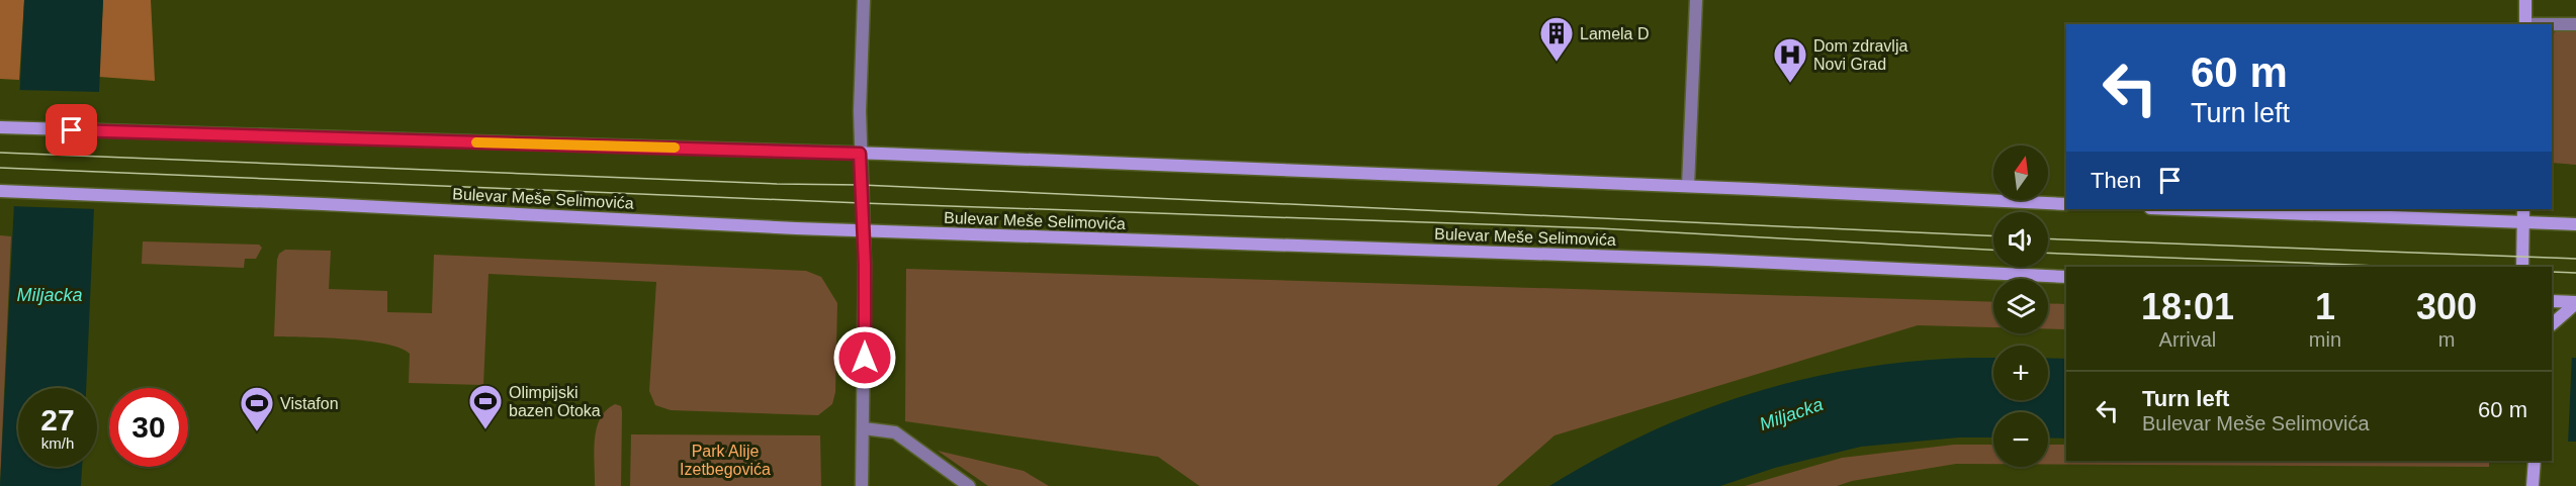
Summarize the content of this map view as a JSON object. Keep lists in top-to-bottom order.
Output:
{
  "streets": {
    "main road": ["Bulevar Meše Selimovića"]
  },
  "water": ["Miljacka"],
  "parks": ["Park Alije Izetbegovića"],
  "places": {
    "building": ["Lamela D"],
    "hospital": ["Dom zdravlja Novi Grad"],
    "sports": ["Olimpijski bazen Otoka", "Vistafon"]
  },
  "north": "top",
  "page": {
    "turn": ["60 m", "Turn left"],
    "map_buttons": ["+", "−"],
    "then": "Then",
    "eta": [
      "18:01",
      "Arrival",
      "1",
      "min",
      "300",
      "m"
    ],
    "list": [
      {
        "name": "Turn left",
        "note": "Bulevar Meše Selimovića",
        "value": "60 m"
      }
    ],
    "speed": "27 km/h",
    "limit": "30"
  }
}
